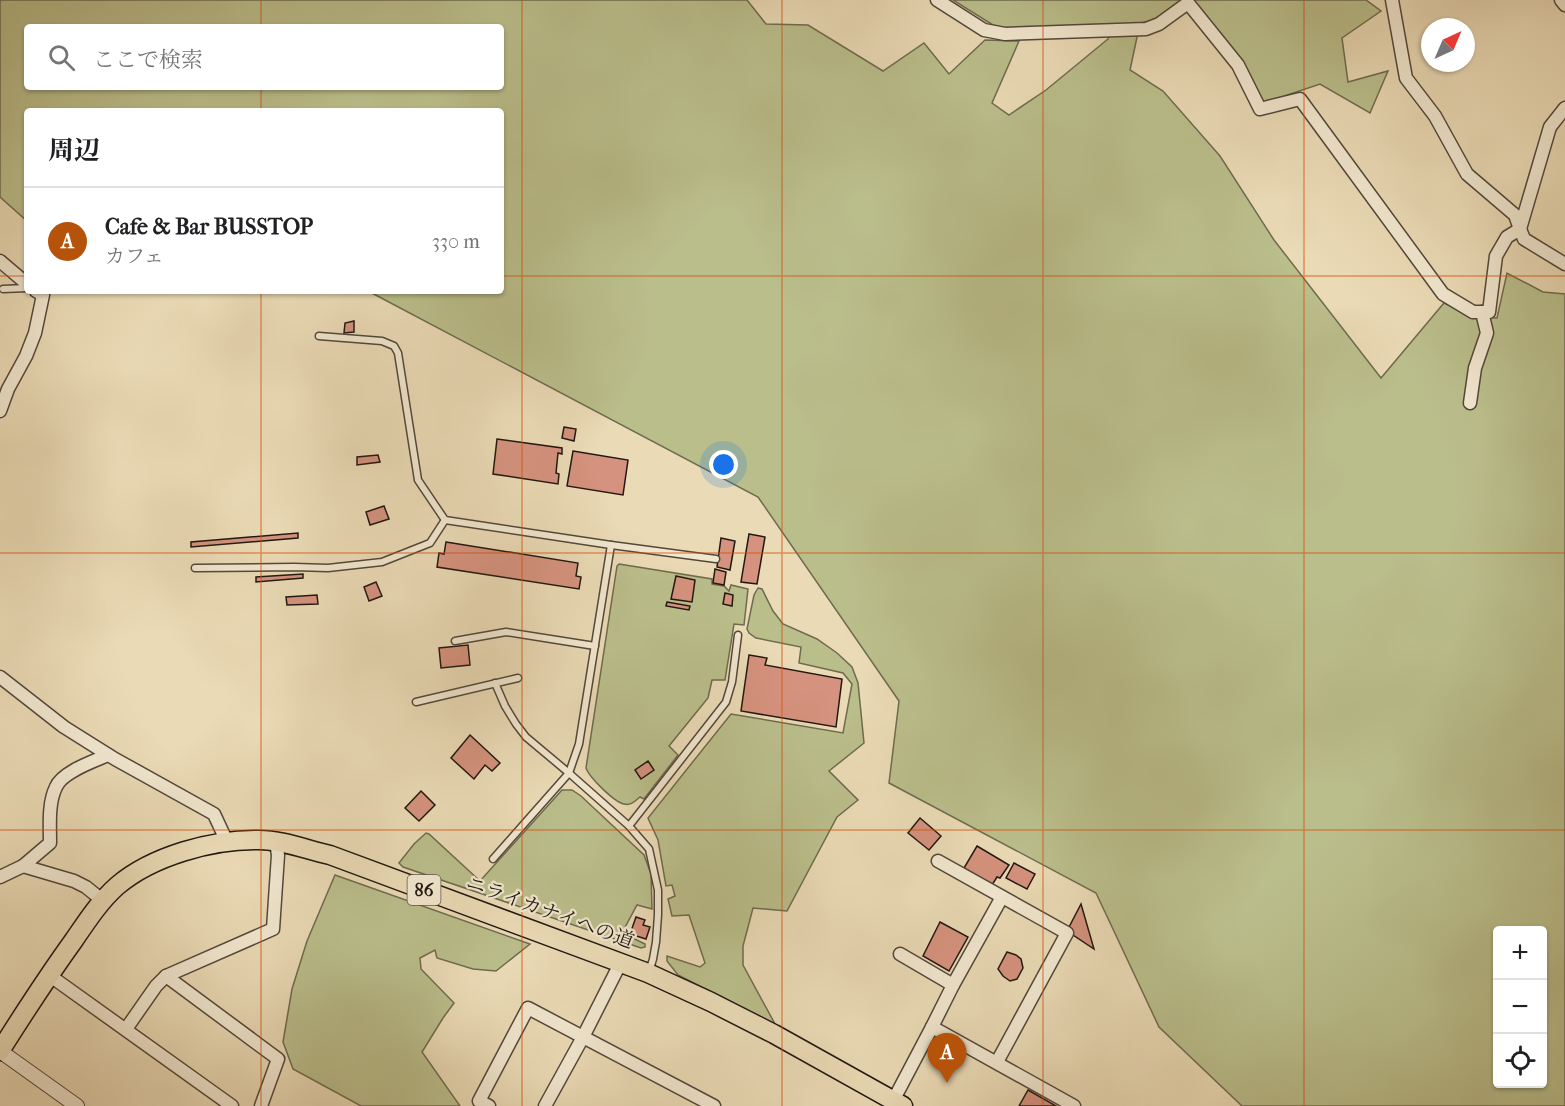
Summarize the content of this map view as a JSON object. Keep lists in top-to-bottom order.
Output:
{
  "streets": {
    "main road": ["86", "ニライカナイへの道"]
  },
  "north": "top right",
  "page": {
    "search": "ここで検索",
    "heading": "周辺",
    "list": [
      {
        "mark": "A",
        "name": "Cafe & Bar BUSSTOP",
        "note": "カフェ",
        "value": "330 m"
      }
    ],
    "map_buttons": ["+", "−"],
    "pins": "A"
  }
}
